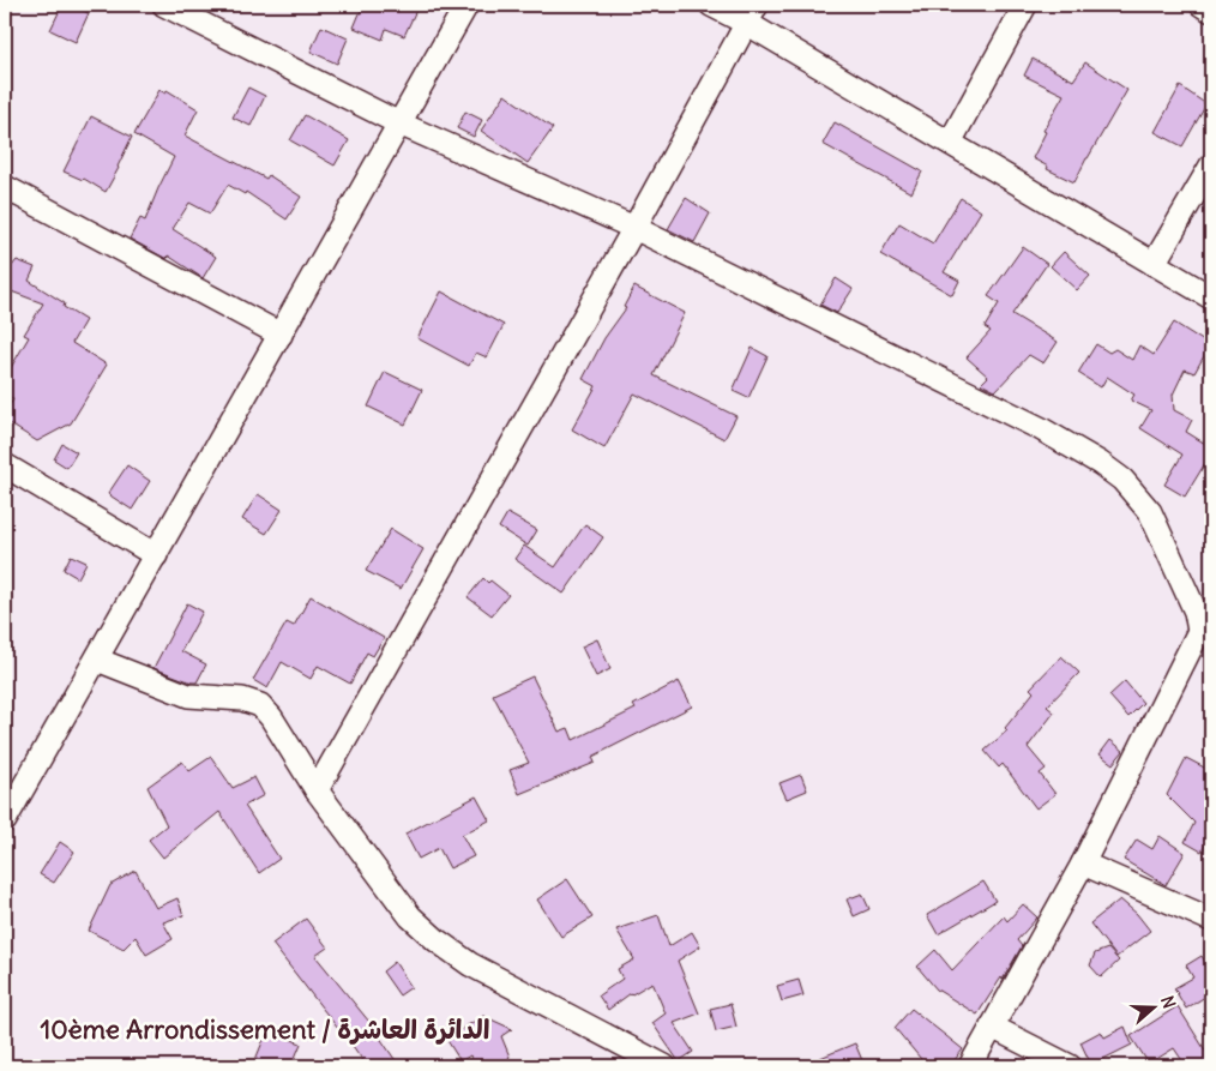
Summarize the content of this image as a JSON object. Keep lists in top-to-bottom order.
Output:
{
  "districts": ["10ème Arrondissement / الدائرة العاشرة"],
  "north": "right"
}
